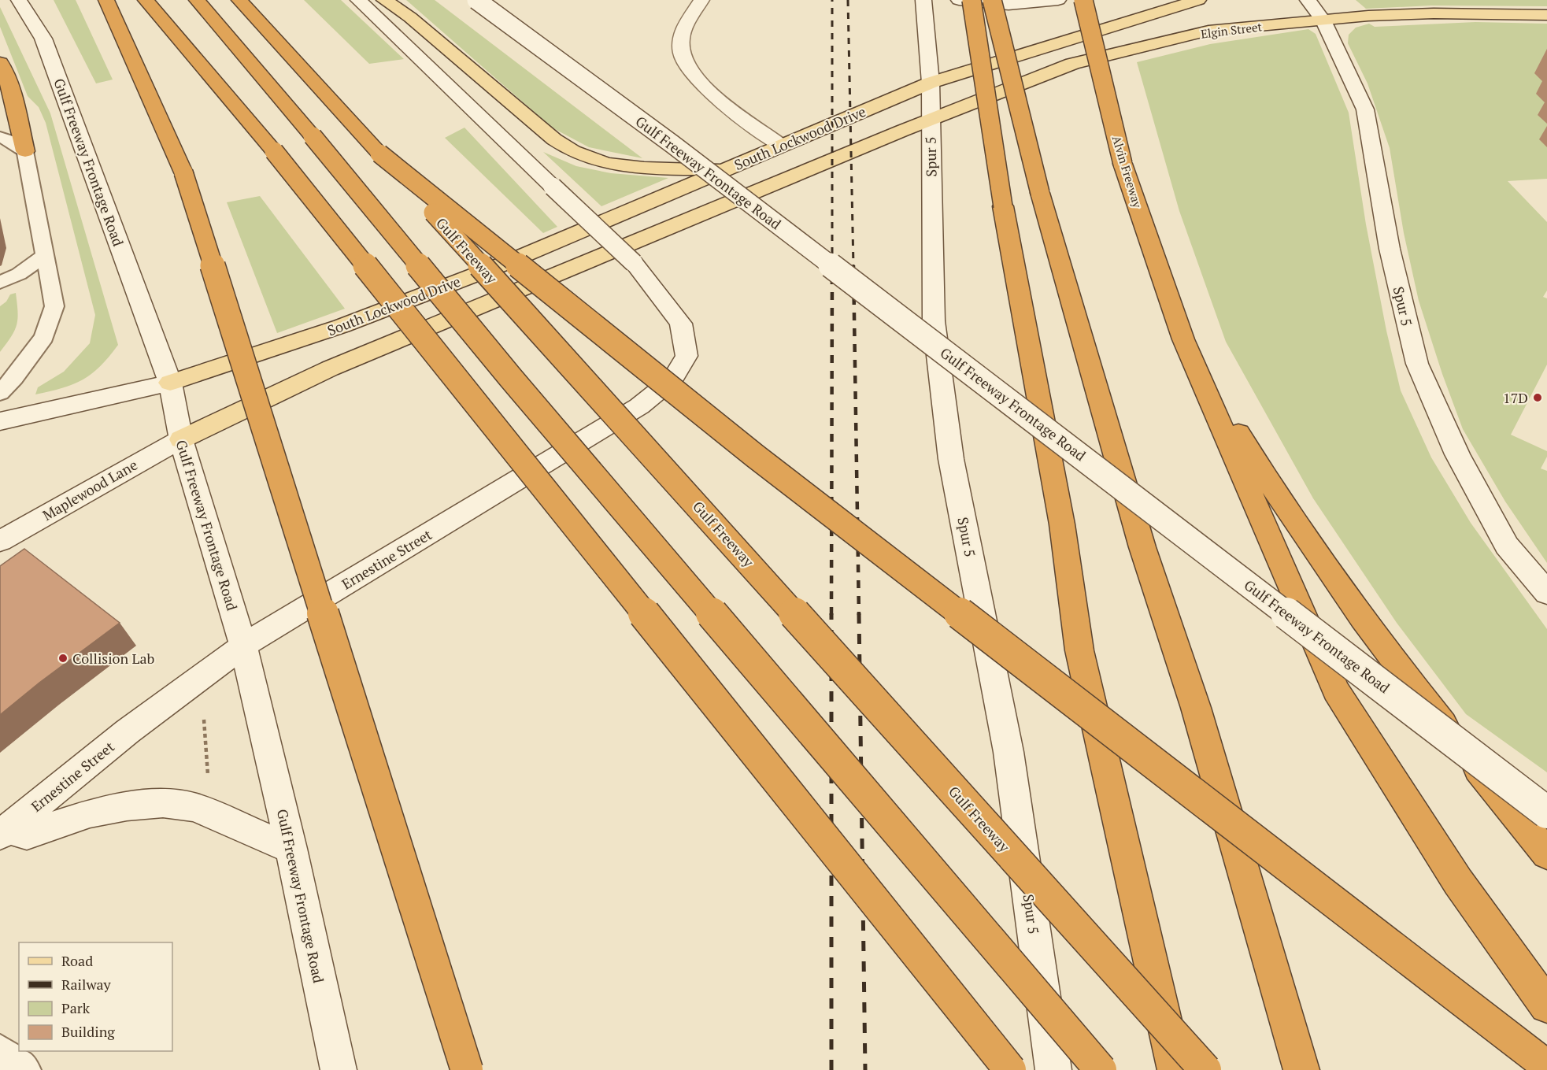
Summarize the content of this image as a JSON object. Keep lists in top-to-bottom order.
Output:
{
  "streets": {
    "highway": ["Alvin Freeway", "Gulf Freeway"],
    "main road": [
      "Elgin Street",
      "South Lockwood Drive",
      "Spur 5",
      "Gulf Freeway Frontage Road",
      "Maplewood Lane",
      "Ernestine Street"
    ]
  },
  "crossings": [
    ["Elgin Street", "Spur 5"],
    ["South Lockwood Drive", "Spur 5"],
    ["South Lockwood Drive", "Gulf Freeway Frontage Road"],
    ["Gulf Freeway Frontage Road", "Maplewood Lane"],
    ["Gulf Freeway Frontage Road", "Ernestine Street"]
  ],
  "places": ["17D", "Collision Lab"],
  "legend": [
    "Road",
    "Railway",
    "Park",
    "Building"
  ]
}
